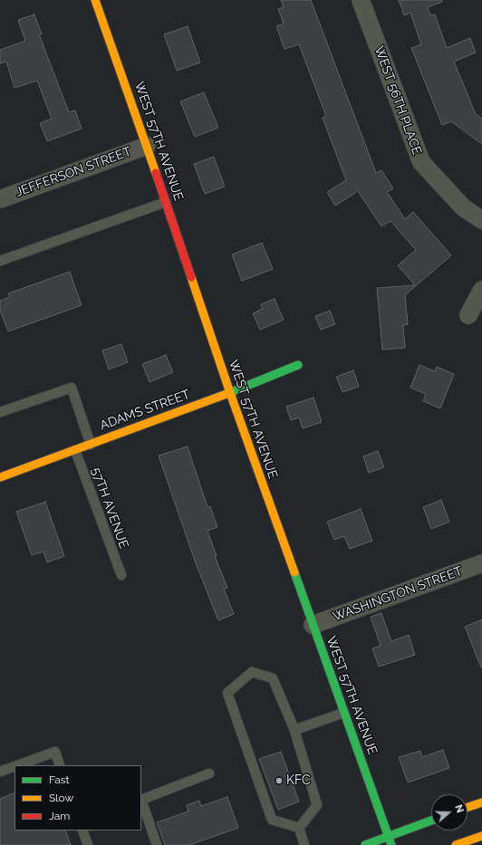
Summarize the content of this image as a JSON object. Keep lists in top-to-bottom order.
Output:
{
  "streets": {
    "street": [
      "WEST 56TH PLACE",
      "WEST 57TH AVENUE",
      "JEFFERSON STREET",
      "ADAMS STREET",
      "WASHINGTON STREET"
    ],
    "lane": ["57TH AVENUE"]
  },
  "crossings": [
    ["WEST 57TH AVENUE", "JEFFERSON STREET"],
    ["WEST 57TH AVENUE", "ADAMS STREET"],
    ["WEST 57TH AVENUE", "WASHINGTON STREET"],
    ["ADAMS STREET", "57TH AVENUE"]
  ],
  "places": ["KFC"],
  "legend": ["Fast", "Slow", "Jam"],
  "north": "right"
}
